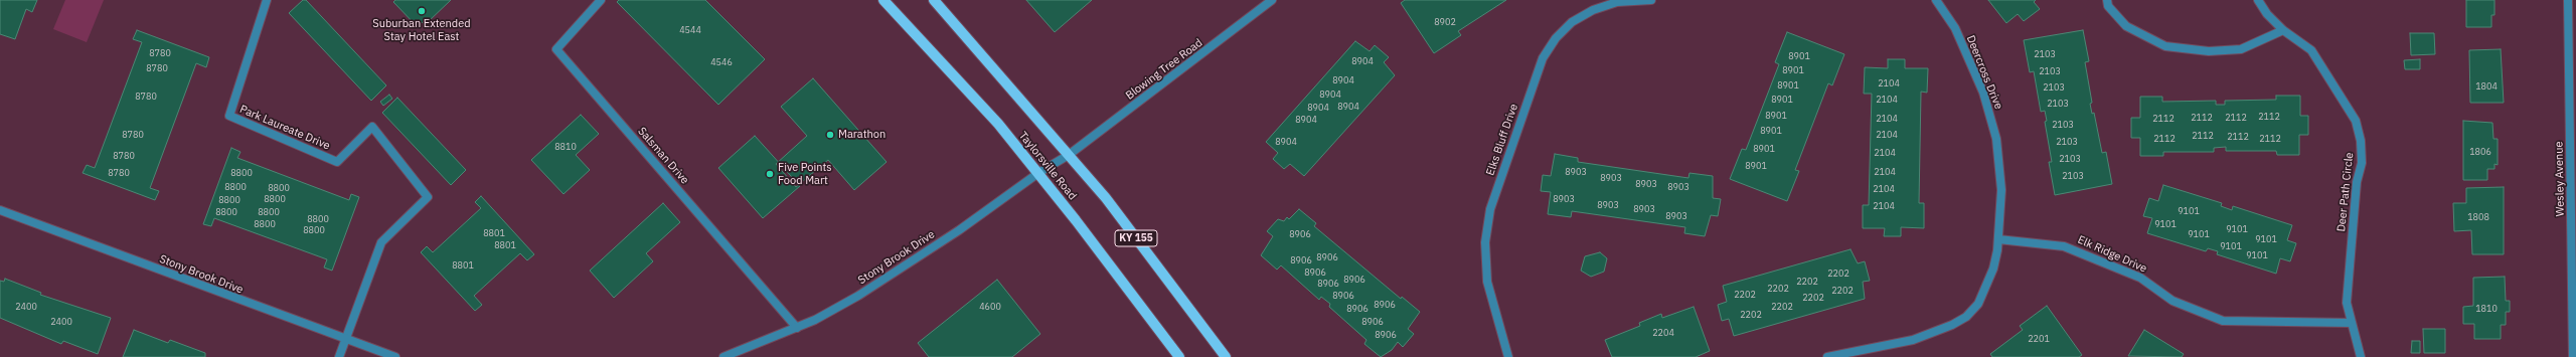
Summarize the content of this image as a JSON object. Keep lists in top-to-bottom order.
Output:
{
  "streets": {
    "main road": ["Taylorsville Road", "KY 155"],
    "street": [
      "Blowing Tree Road",
      "Deercross Drive",
      "Park Laureate Drive",
      "Elks Bluff Drive",
      "Salsman Drive",
      "Wesley Avenue",
      "Deer Path Circle",
      "Elk Ridge Drive",
      "Stony Brook Drive"
    ]
  },
  "crossings": [
    ["Blowing Tree Road", "Taylorsville Road"],
    ["Blowing Tree Road", "Stony Brook Drive"],
    ["Deercross Drive", "Elk Ridge Drive"],
    ["Park Laureate Drive", "Stony Brook Drive"],
    ["Salsman Drive", "Stony Brook Drive"],
    ["Taylorsville Road", "Stony Brook Drive"],
    ["Deer Path Circle", "Elk Ridge Drive"]
  ],
  "places": ["Suburban Extended Stay Hotel East", "Marathon", "Five Points Food Mart"],
  "house_numbers": [
    "8902",
    "4544",
    "8780",
    "2103",
    "8901",
    "8904",
    "4546",
    "8780",
    "8901",
    "2103",
    "8904",
    "2104",
    "8901",
    "1804",
    "2103",
    "8904",
    "8780",
    "8901",
    "2104",
    "2103",
    "8904",
    "8904",
    "8901",
    "2112",
    "2112",
    "2112",
    "2104",
    "2112",
    "8904",
    "2103",
    "8901",
    "8780",
    "2104",
    "2112",
    "2112",
    "2112",
    "2112",
    "8904",
    "2103",
    "8810",
    "8901",
    "1806",
    "2104",
    "8780",
    "2103",
    "8901",
    "8903",
    "2104",
    "8780",
    "8800",
    "2103",
    "8903",
    "8903",
    "8800",
    "8903",
    "8800",
    "2104",
    "8800",
    "8903",
    "8800",
    "8903",
    "2104",
    "8903",
    "9101",
    "8800",
    "8800",
    "8903",
    "1808",
    "8800",
    "8800",
    "9101",
    "9101",
    "8800",
    "8801",
    "8906",
    "9101",
    "9101",
    "8801",
    "9101",
    "9101",
    "8906",
    "8906",
    "8801",
    "8906",
    "2202",
    "8906",
    "2202",
    "8906",
    "2202",
    "2202",
    "2202",
    "8906",
    "2202",
    "8906",
    "2400",
    "4600",
    "2202",
    "8906",
    "1810",
    "2202",
    "2400",
    "8906",
    "2204",
    "8906",
    "2201"
  ]
}
